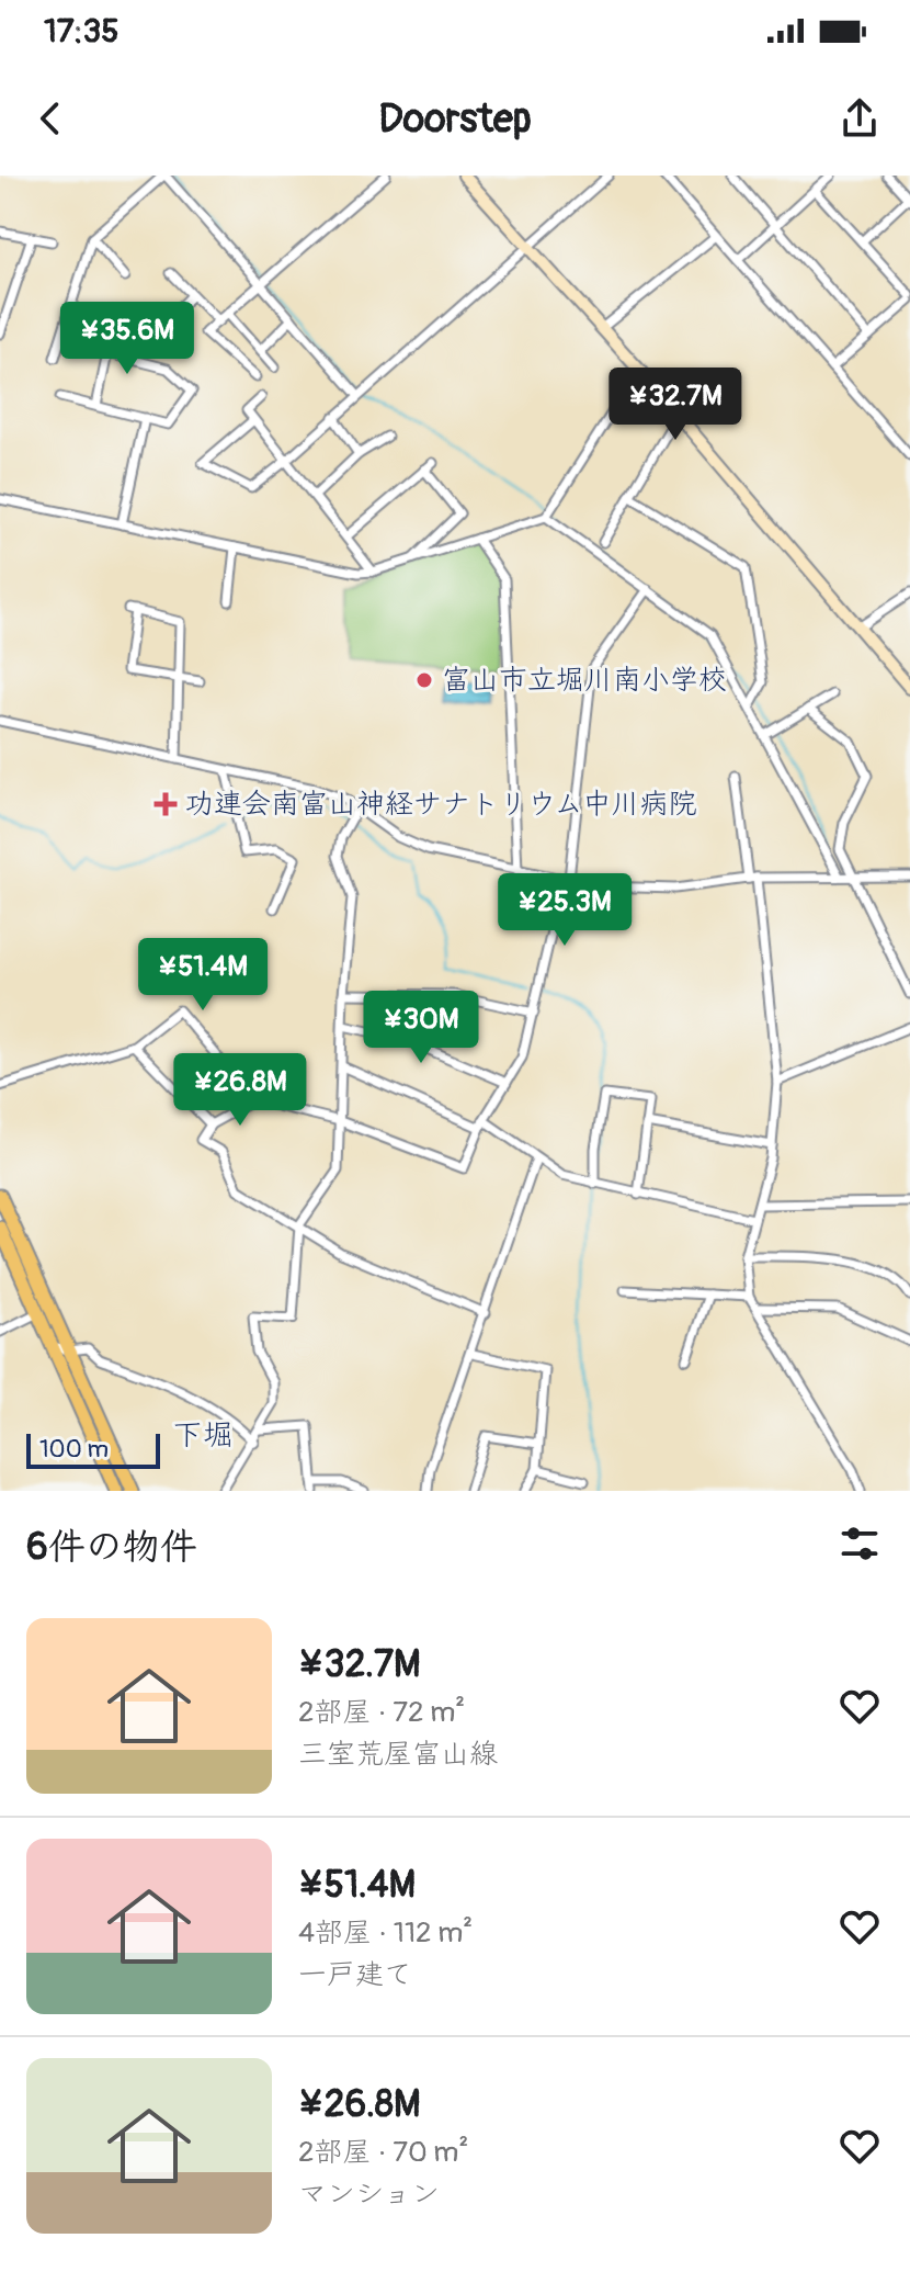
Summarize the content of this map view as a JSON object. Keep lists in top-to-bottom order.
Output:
{
  "districts": ["下堀"],
  "places": {
    "other": ["富山市立堀川南小学校"],
    "health": ["功連会南富山神経サナトリウム中川病院"]
  },
  "scale_bar": "100 m",
  "page": {
    "status": "17:35",
    "header": "Doorstep",
    "price": [
      "¥35.6M",
      "¥32.7M",
      "¥25.3M",
      "¥51.4M",
      "¥30M",
      "¥26.8M"
    ],
    "scale": "100 m",
    "heading": "6件の物件",
    "list": [
      {
        "name": "¥32.7M",
        "note": "2部屋 · 72 m² · 三室荒屋富山線"
      },
      {
        "name": "¥51.4M",
        "note": "4部屋 · 112 m² · 一戸建て"
      },
      {
        "name": "¥26.8M",
        "note": "2部屋 · 70 m² · マンション"
      }
    ]
  }
}
